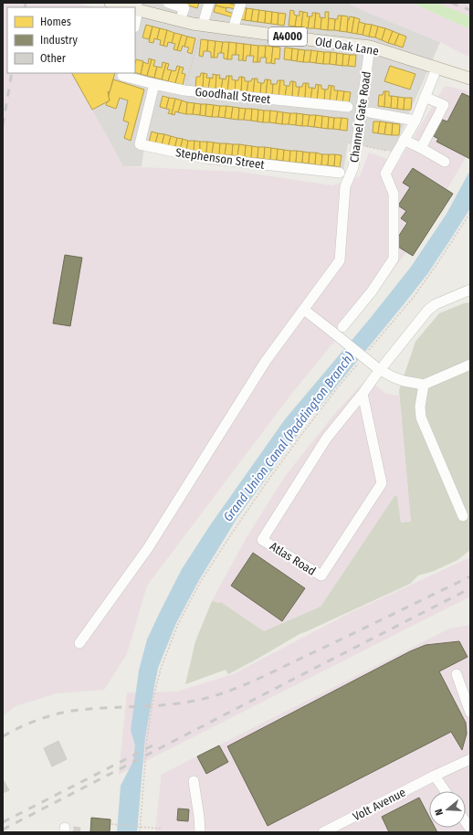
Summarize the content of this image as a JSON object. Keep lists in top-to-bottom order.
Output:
{
  "streets": {
    "main road": ["A4000", "Old Oak Lane"],
    "street": [
      "Goodhall Street",
      "Channel Gate Road",
      "Stephenson Street",
      "Atlas Road",
      "Volt Avenue"
    ]
  },
  "crossings": [
    ["Old Oak Lane", "Channel Gate Road"],
    ["Goodhall Street", "Stephenson Street"]
  ],
  "water": ["Grand Union Canal (Paddington Branch)"],
  "legend": ["Homes", "Industry", "Other"],
  "north": "left"
}
